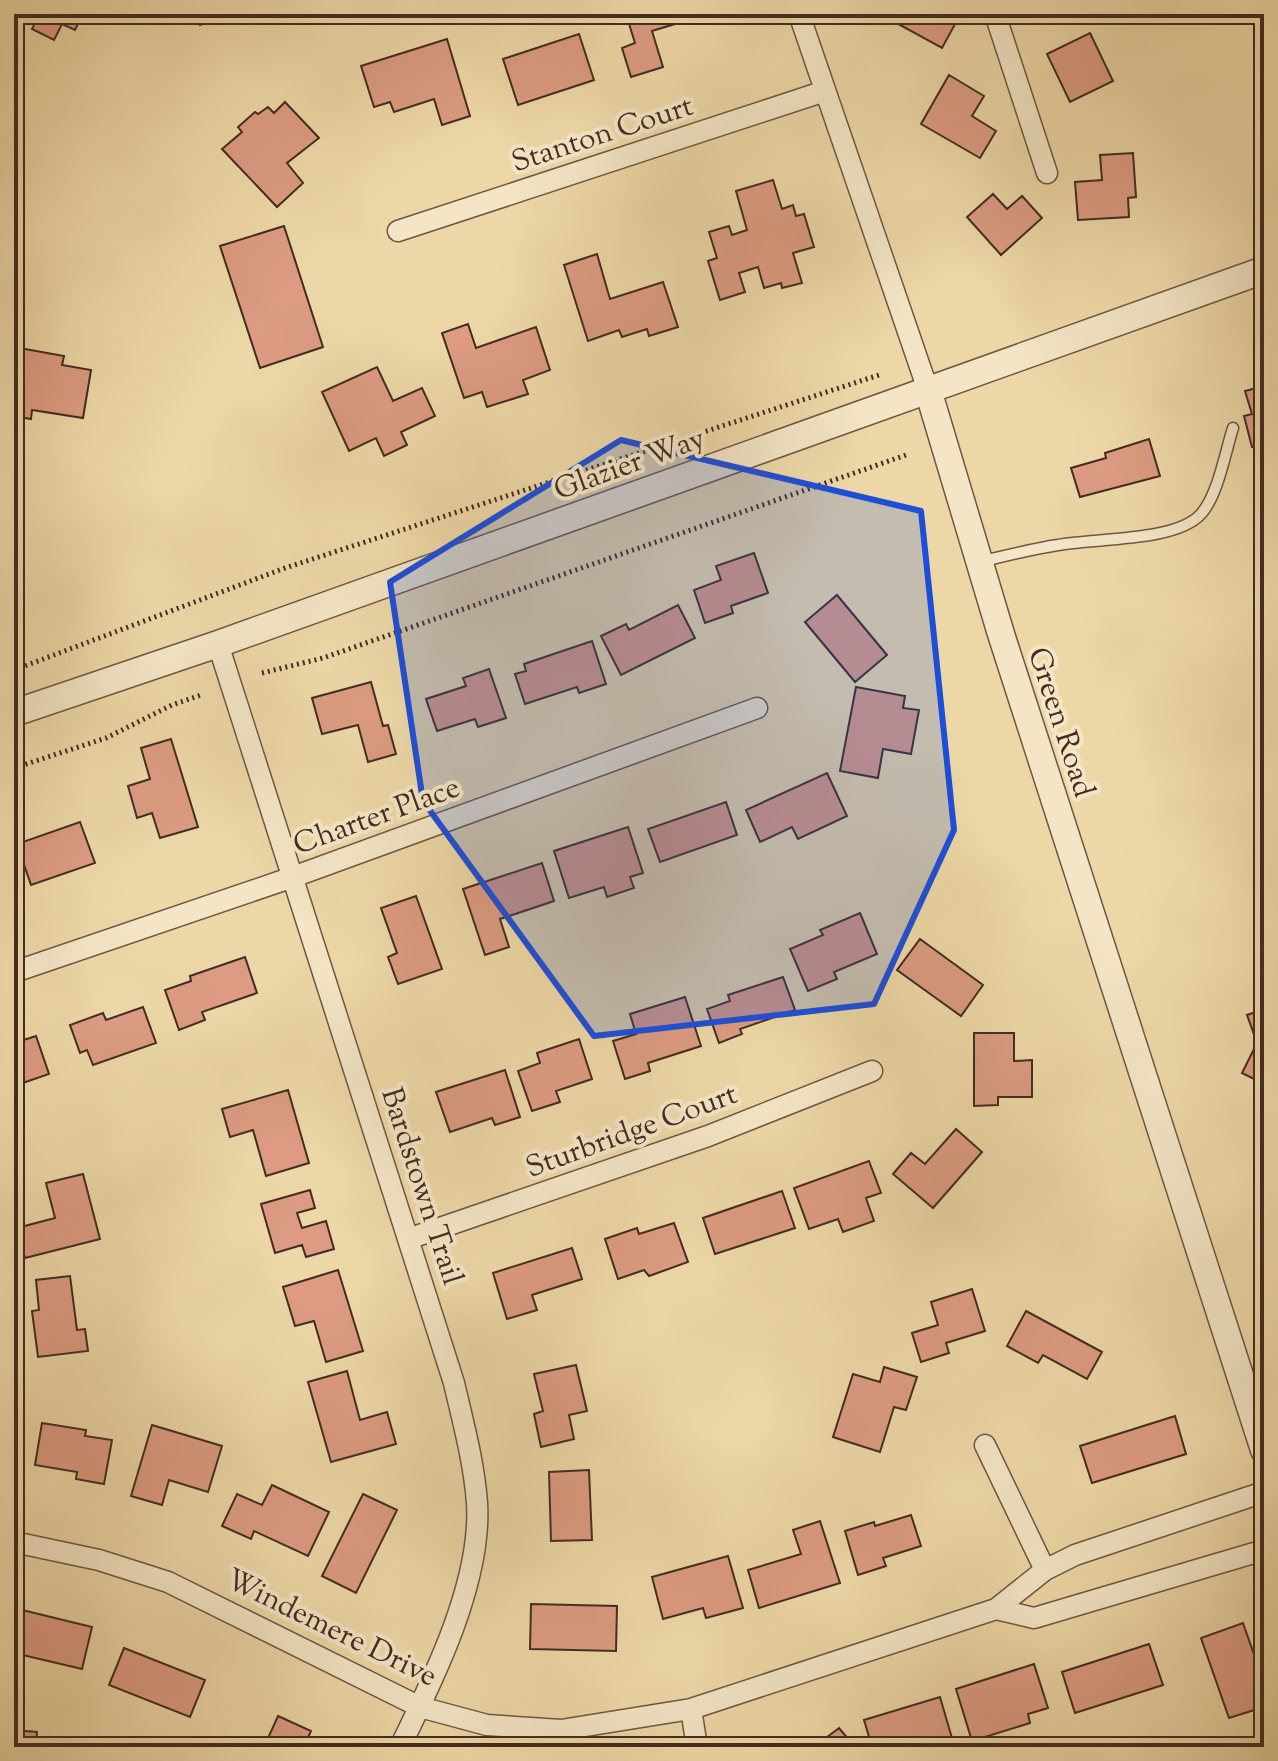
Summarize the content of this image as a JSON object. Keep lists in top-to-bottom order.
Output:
{
  "streets": {
    "street": [
      "Stanton Court",
      "Glazier Way",
      "Green Road",
      "Charter Place",
      "Sturbridge Court",
      "Bardstown Trail",
      "Windemere Drive"
    ]
  },
  "crossings": [
    ["Stanton Court", "Green Road"],
    ["Glazier Way", "Green Road"],
    ["Glazier Way", "Bardstown Trail"],
    ["Charter Place", "Bardstown Trail"],
    ["Sturbridge Court", "Bardstown Trail"],
    ["Bardstown Trail", "Windemere Drive"]
  ]
}
